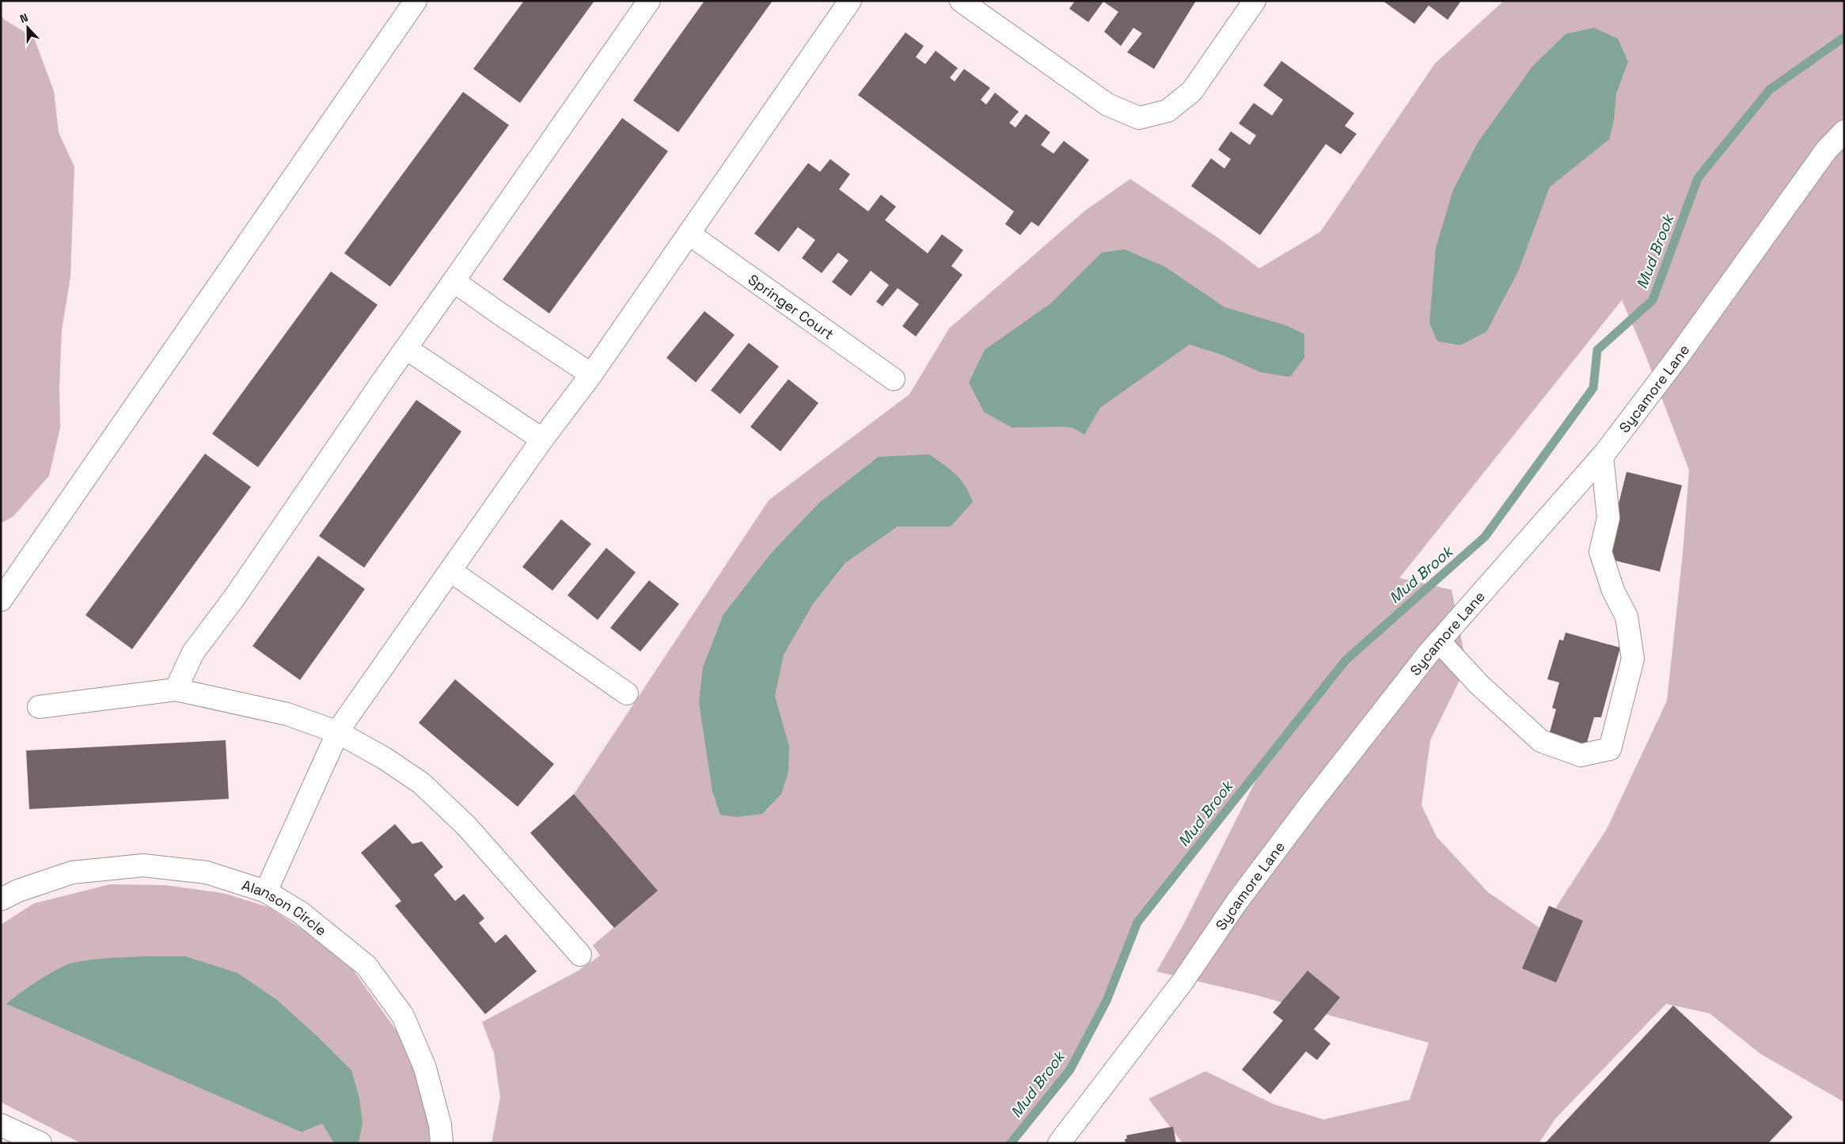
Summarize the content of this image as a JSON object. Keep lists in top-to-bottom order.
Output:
{
  "streets": {
    "street": ["Springer Court", "Sycamore Lane", "Alanson Circle"]
  },
  "water": ["Mud Brook"],
  "north": "top"
}
